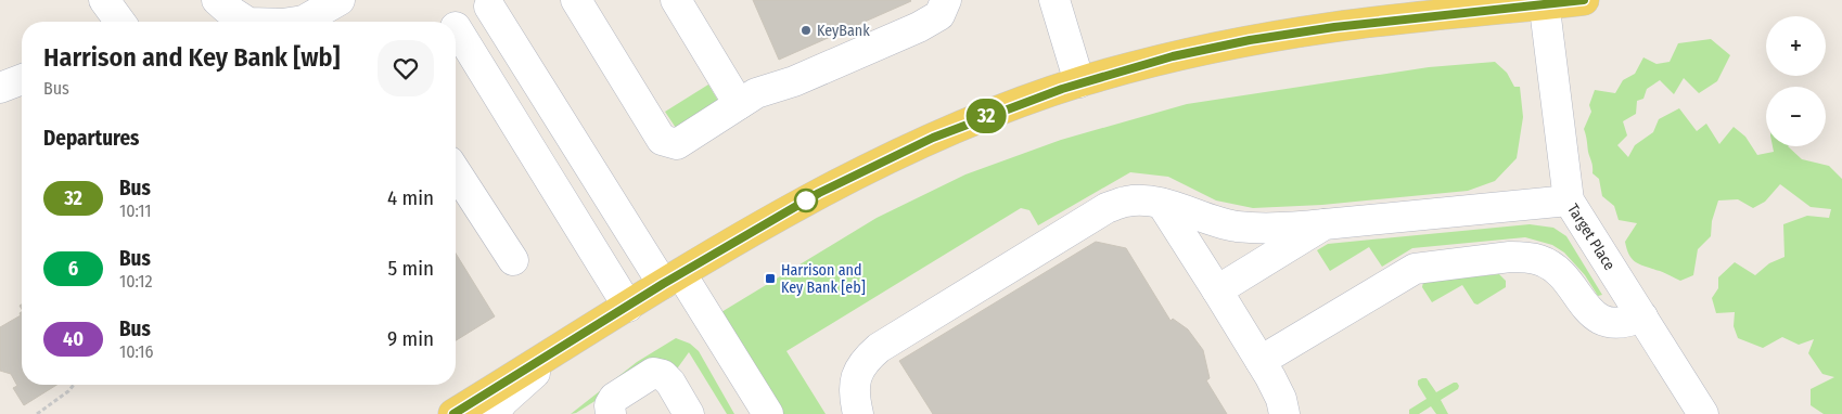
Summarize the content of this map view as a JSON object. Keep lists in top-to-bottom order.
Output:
{
  "streets": {
    "street": ["Target Place"]
  },
  "places": {
    "other": ["KeyBank"],
    "transit": ["Harrison and Key Bank [eb]"]
  },
  "lines": ["bus line 32"],
  "page": {
    "on_map": "32",
    "map_buttons": ["+", "−"],
    "heading": [
      ["Harrison and Key Bank [wb]", "Bus"],
      "Departures"
    ],
    "list": [
      {
        "mark": "32",
        "name": "Bus",
        "note": "10:11",
        "value": "4 min"
      },
      {
        "mark": "6",
        "name": "Bus",
        "note": "10:12",
        "value": "5 min"
      },
      {
        "mark": "40",
        "name": "Bus",
        "note": "10:16",
        "value": "9 min"
      }
    ]
  }
}
